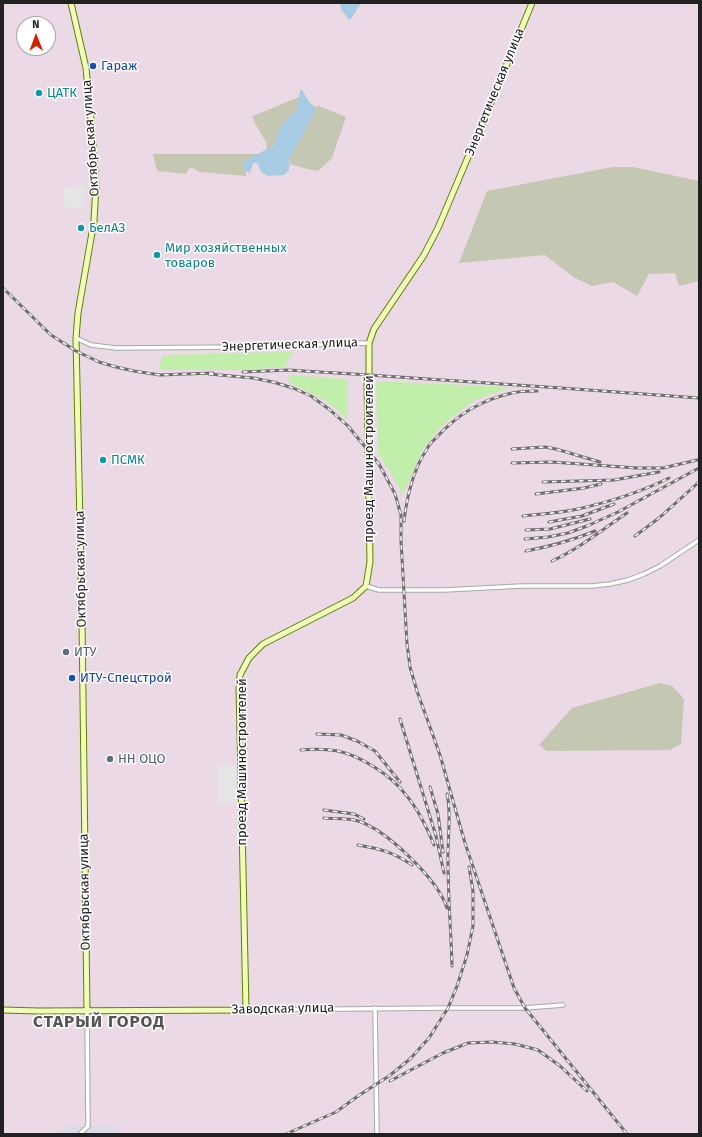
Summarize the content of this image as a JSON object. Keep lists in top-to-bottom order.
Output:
{
  "streets": {
    "street": [
      "Энергетическая улица",
      "Октябрьская улица",
      "проезд Машиностроителей",
      "Заводская улица"
    ]
  },
  "crossings": [
    ["Энергетическая улица", "Октябрьская улица"],
    ["Энергетическая улица", "проезд Машиностроителей"],
    ["Октябрьская улица", "Заводская улица"],
    ["проезд Машиностроителей", "Заводская улица"]
  ],
  "districts": ["СТАРЫЙ ГОРОД"],
  "places": [
    "Гараж",
    "ЦАТК",
    "БелАЗ",
    "Мир хозяйственных товаров",
    "ПСМК",
    "ИТУ",
    "ИТУ-Спецстрой",
    "НН ОЦО"
  ],
  "north": "top"
}
